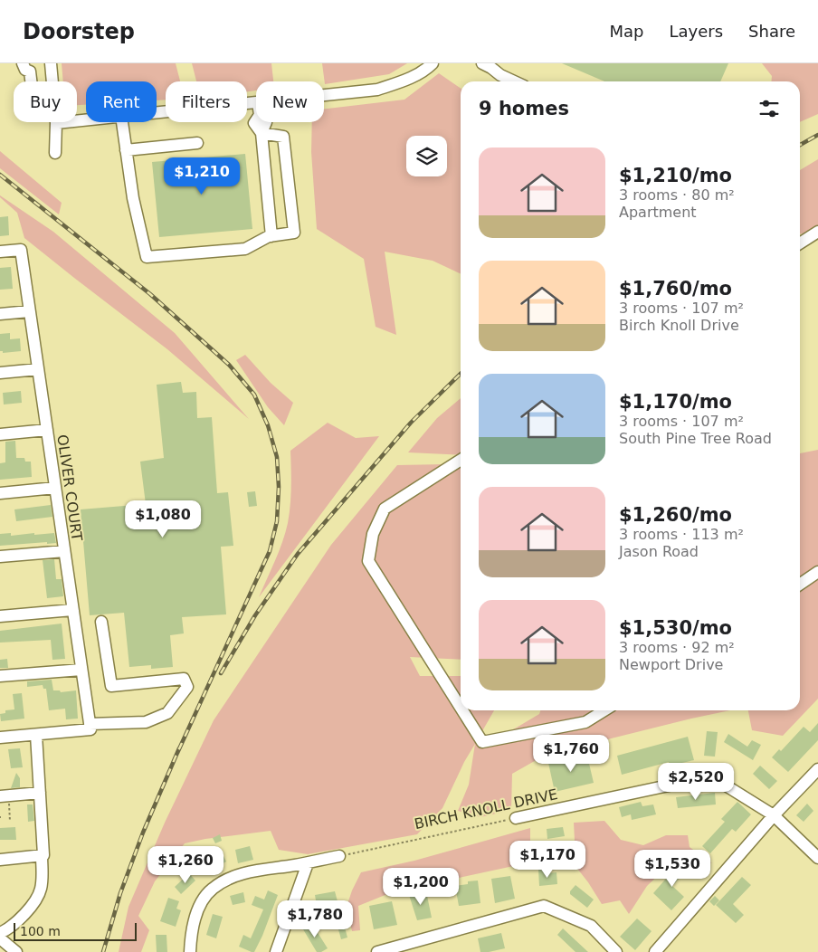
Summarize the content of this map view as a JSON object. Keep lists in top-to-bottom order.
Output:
{
  "streets": {
    "street": ["OLIVER COURT", "BIRCH KNOLL DRIVE"]
  },
  "scale_bar": "100 m",
  "page": {
    "header": "Doorstep",
    "nav": ["Map", "Layers", "Share"],
    "chip": [
      "Buy",
      "Rent",
      "Filters",
      "New"
    ],
    "heading": "9 homes",
    "list": [
      {
        "name": "$1,210/mo",
        "note": "3 rooms · 80 m² · Apartment"
      },
      {
        "name": "$1,760/mo",
        "note": "3 rooms · 107 m² · Birch Knoll Drive"
      },
      {
        "name": "$1,170/mo",
        "note": "3 rooms · 107 m² · South Pine Tree Road"
      },
      {
        "name": "$1,260/mo",
        "note": "3 rooms · 113 m² · Jason Road"
      },
      {
        "name": "$1,530/mo",
        "note": "3 rooms · 92 m² · Newport Drive"
      }
    ],
    "price": [
      "$1,210",
      "$1,080",
      "$1,760",
      "$2,520",
      "$1,170",
      "$1,260",
      "$1,530",
      "$1,200",
      "$1,780"
    ],
    "scale": "100 m"
  }
}
